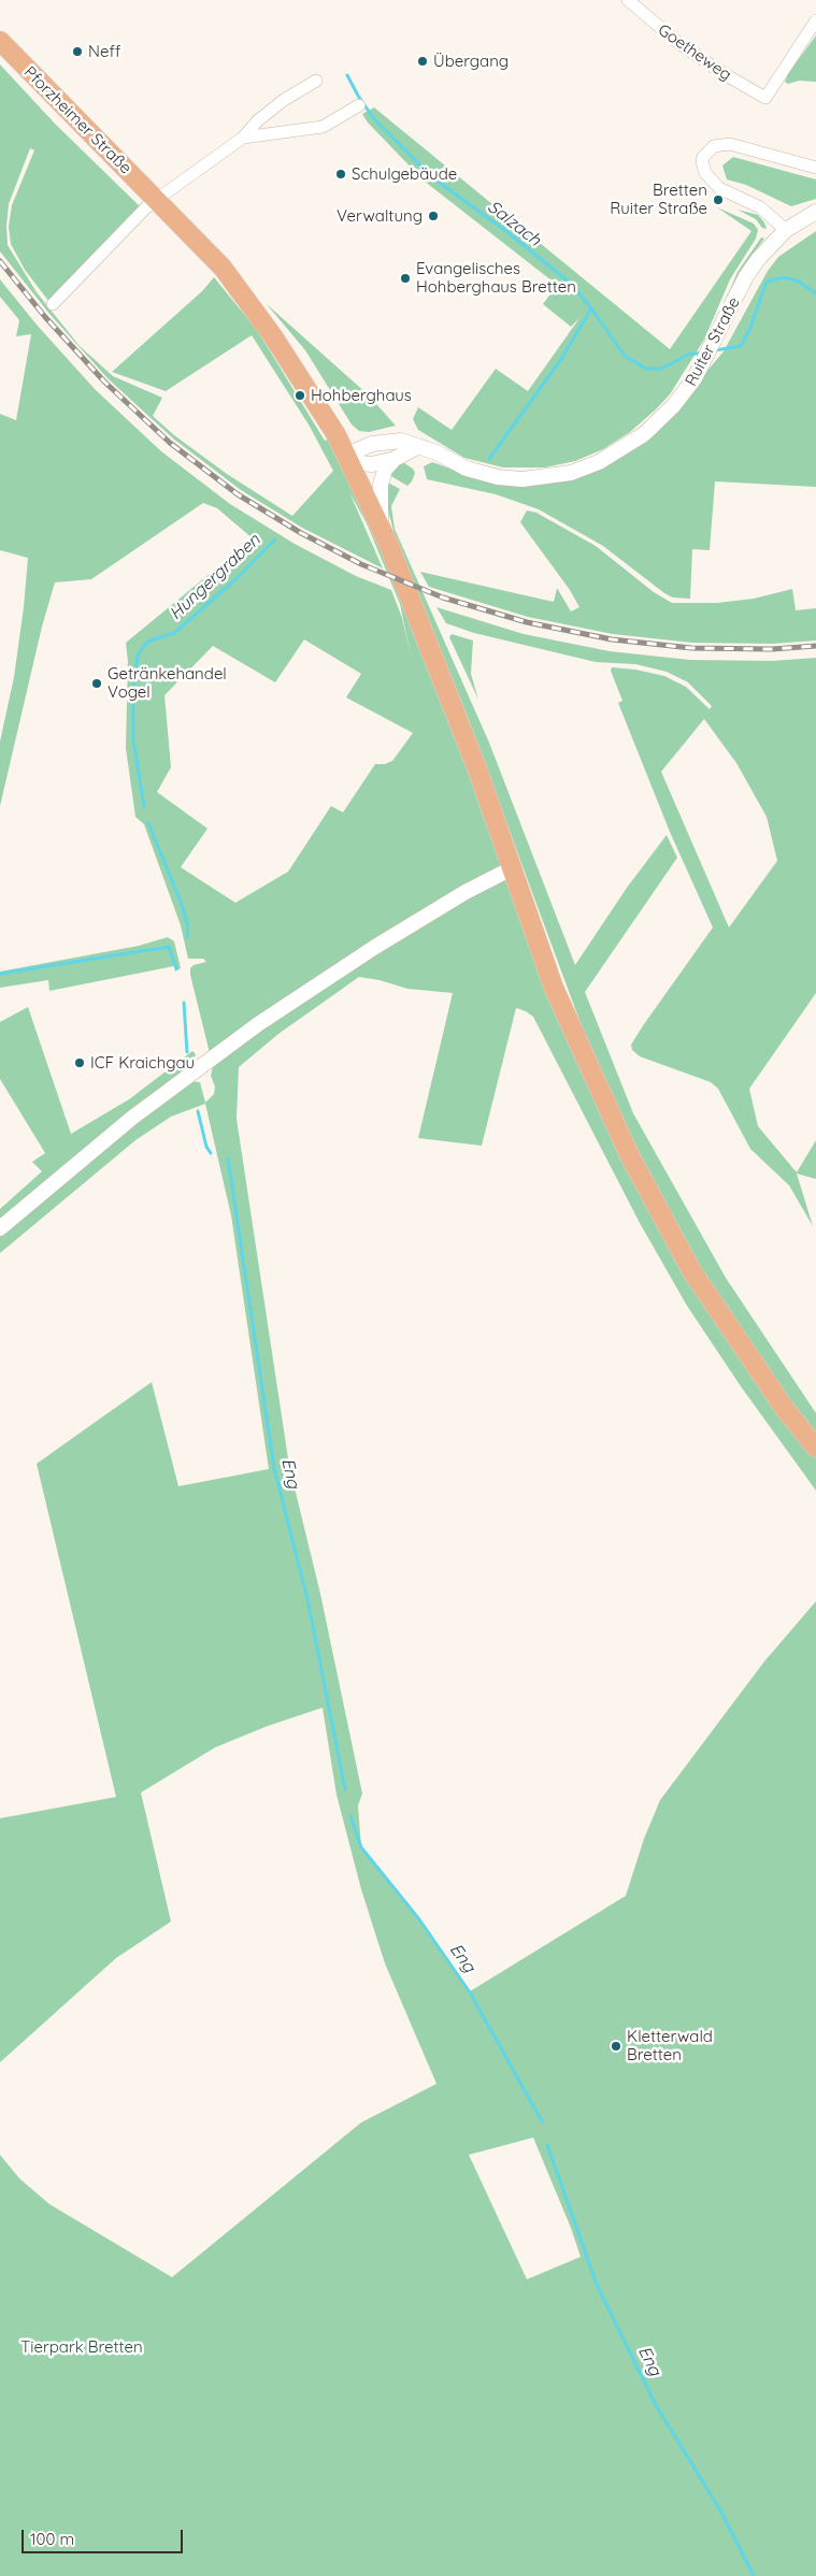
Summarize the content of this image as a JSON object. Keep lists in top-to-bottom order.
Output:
{
  "streets": {
    "main road": ["Pforzheimer Straße"],
    "street": ["Goetheweg", "Ruiter Straße"]
  },
  "crossings": [
    ["Pforzheimer Straße", "Ruiter Straße"]
  ],
  "water": ["Salzach", "Hungergraben", "Eng"],
  "parks": ["Tierpark Bretten"],
  "places": [
    "Neff",
    "Übergang",
    "Schulgebäude",
    "Bretten Ruiter Straße",
    "Verwaltung",
    "Evangelisches Hohberghaus Bretten",
    "Hohberghaus",
    "Getränkehandel Vogel",
    "ICF Kraichgau",
    "Kletterwald Bretten"
  ],
  "scale_bar": "100 m"
}
